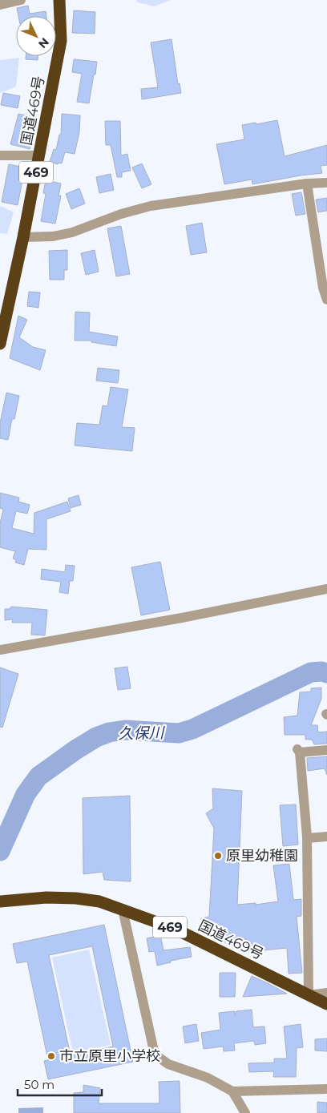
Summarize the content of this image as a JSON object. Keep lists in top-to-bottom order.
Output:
{
  "streets": {
    "highway": ["国道469号", "469"]
  },
  "water": ["久保川"],
  "places": ["原里幼稚園", "市立原里小学校"],
  "scale_bar": "50 m",
  "north": "bottom right"
}
